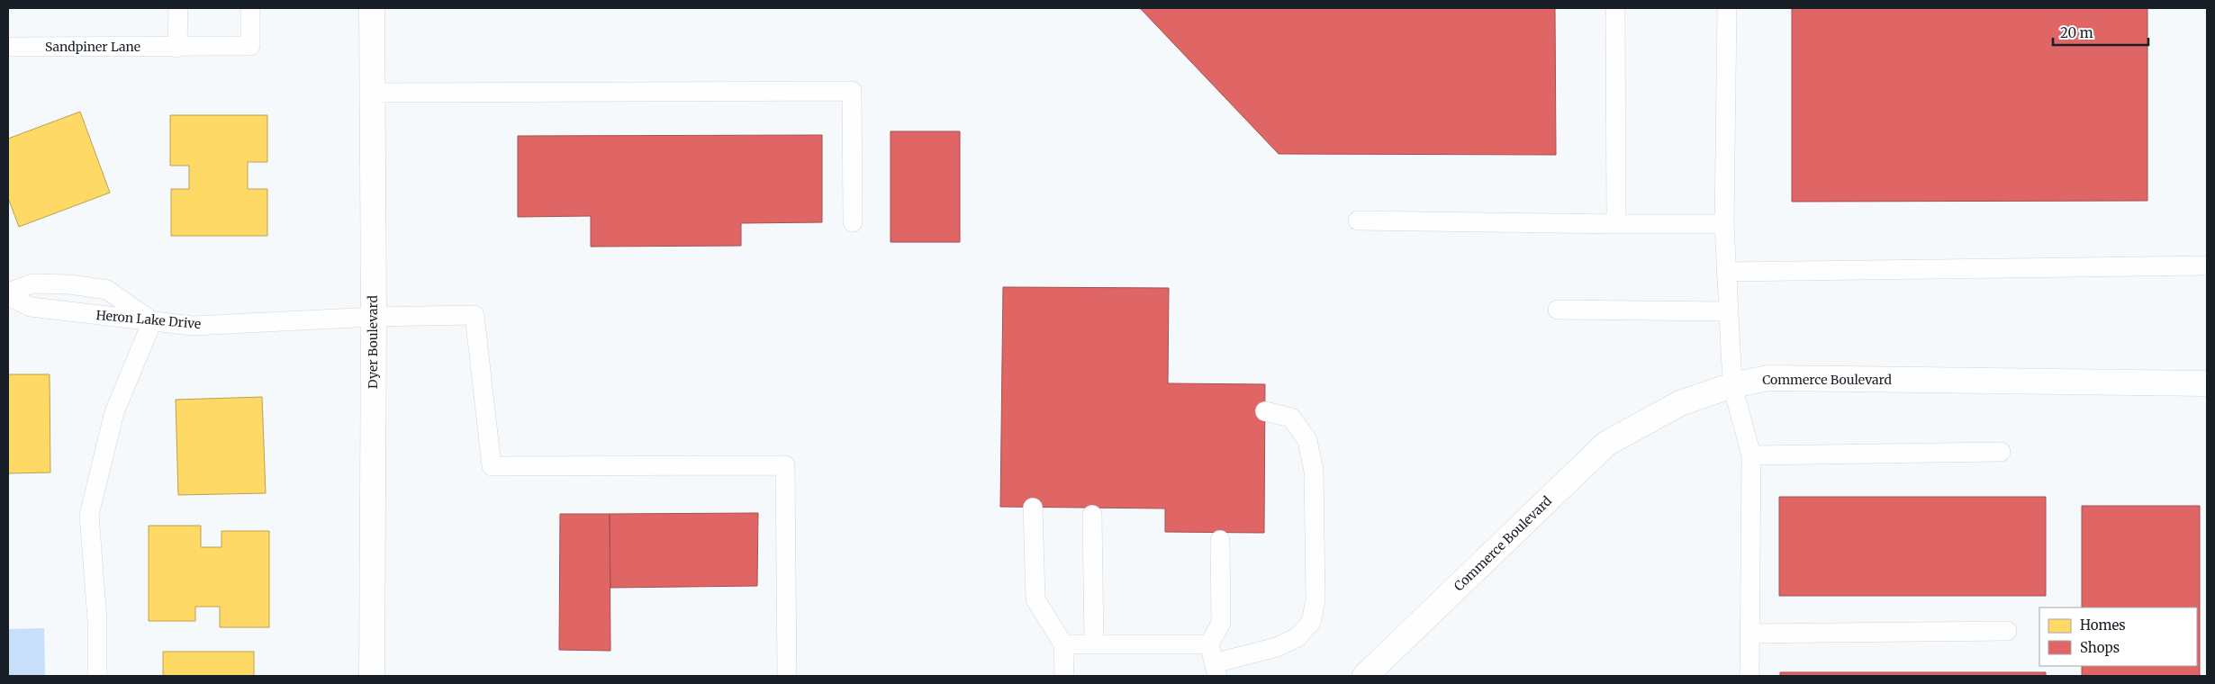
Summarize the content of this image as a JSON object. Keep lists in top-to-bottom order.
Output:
{
  "streets": {
    "street": ["Dyer Boulevard", "Commerce Boulevard"],
    "lane": ["Sandpiner Lane", "Heron Lake Drive"]
  },
  "crossings": [
    ["Heron Lake Drive", "Dyer Boulevard"]
  ],
  "legend": ["Homes", "Shops"],
  "scale_bar": "20 m"
}
